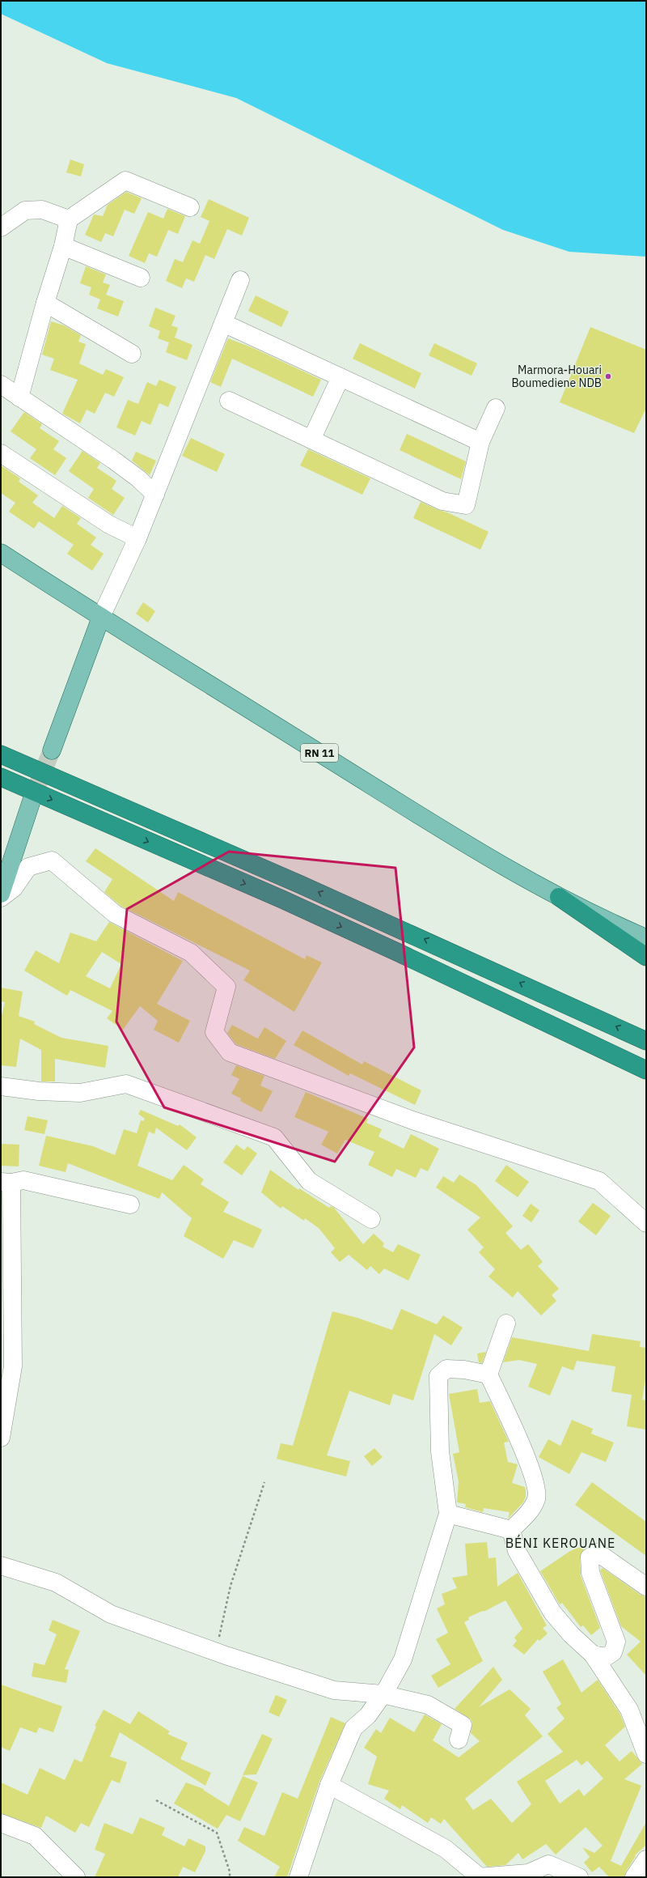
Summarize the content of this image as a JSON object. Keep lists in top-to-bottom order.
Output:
{
  "streets": {
    "main road": ["RN 11"]
  },
  "districts": ["BÉNI KEROUANE"],
  "places": ["Marmora-Houari Boumediene NDB"]
}
